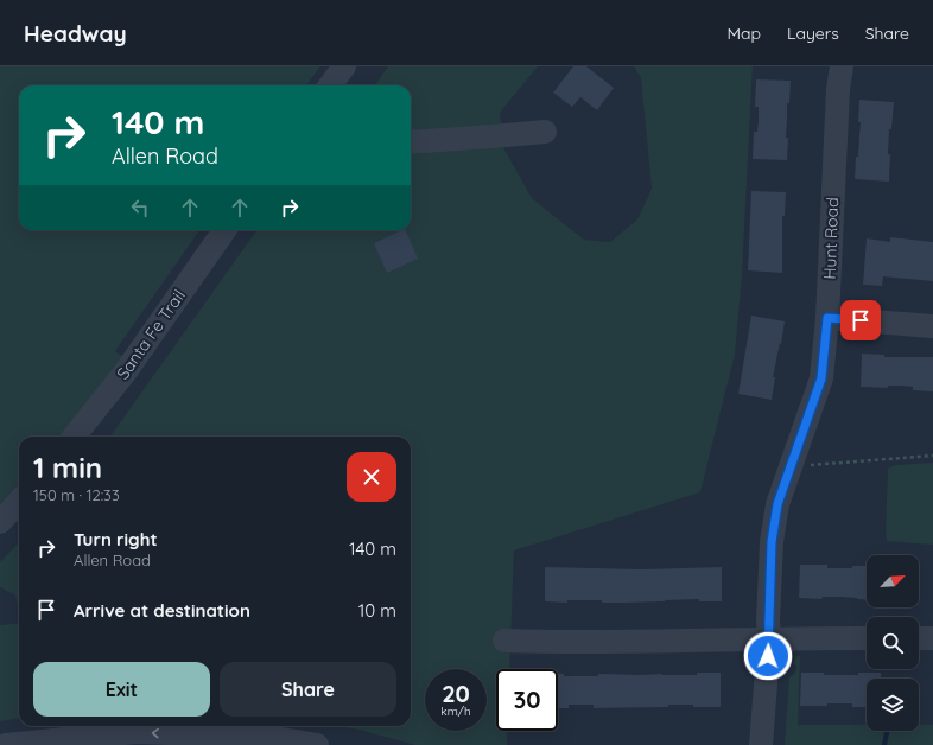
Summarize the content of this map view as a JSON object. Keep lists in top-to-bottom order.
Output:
{
  "streets": {
    "street": ["Hunt Road", "Santa Fe Trail"]
  },
  "north": "top right",
  "page": {
    "header": "Headway",
    "nav": ["Map", "Layers", "Share"],
    "turn": ["140 m", "Allen Road"],
    "heading": ["1 min", "150 m · 12:33"],
    "list": [
      {
        "name": "Turn right",
        "note": "Allen Road",
        "value": "140 m"
      },
      {
        "name": "Arrive at destination",
        "value": "10 m"
      }
    ],
    "buttons": ["Exit", "Share"],
    "speed": "20 km/h",
    "limit": "30"
  }
}
